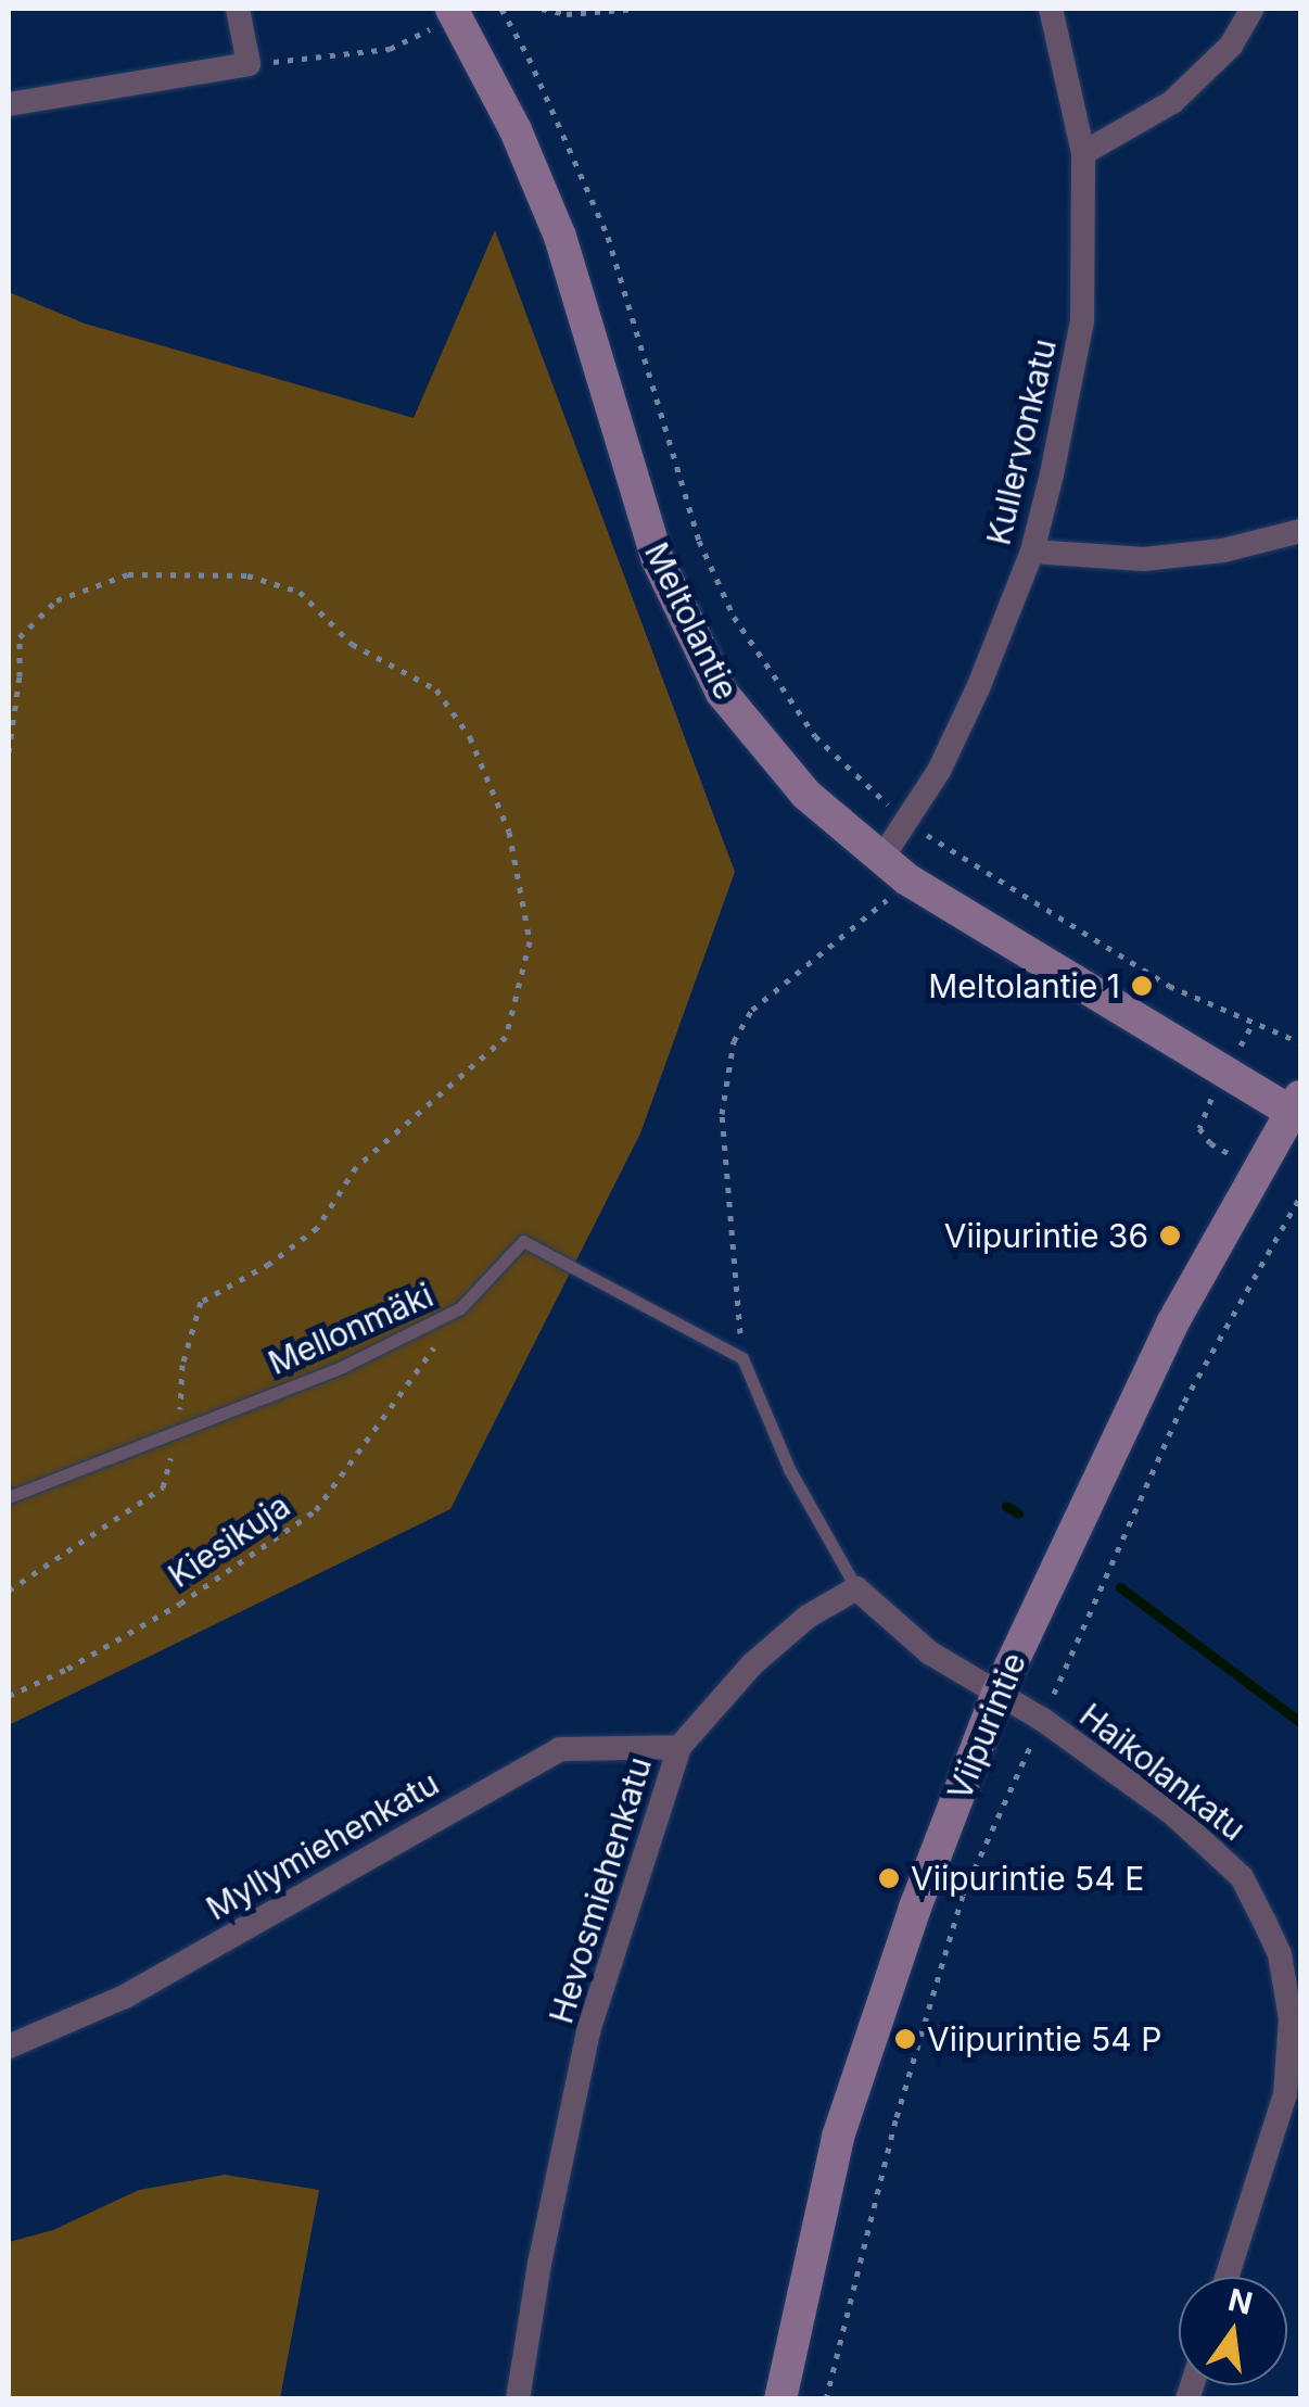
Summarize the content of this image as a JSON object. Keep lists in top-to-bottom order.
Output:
{
  "streets": {
    "street": [
      "Kullervonkatu",
      "Meltolantie",
      "Viipurintie",
      "Haikolankatu",
      "Myllymiehenkatu",
      "Hevosmiehenkatu"
    ],
    "lane": ["Mellonmäki"],
    "path": ["Kiesikuja"]
  },
  "crossings": [
    ["Kullervonkatu", "Meltolantie"],
    ["Meltolantie", "Viipurintie"],
    ["Mellonmäki", "Kiesikuja"],
    ["Viipurintie", "Haikolankatu"],
    ["Myllymiehenkatu", "Hevosmiehenkatu"]
  ],
  "places": [
    "Meltolantie 1",
    "Viipurintie 36",
    "Viipurintie 54 E",
    "Viipurintie 54 P"
  ],
  "north": "top"
}
